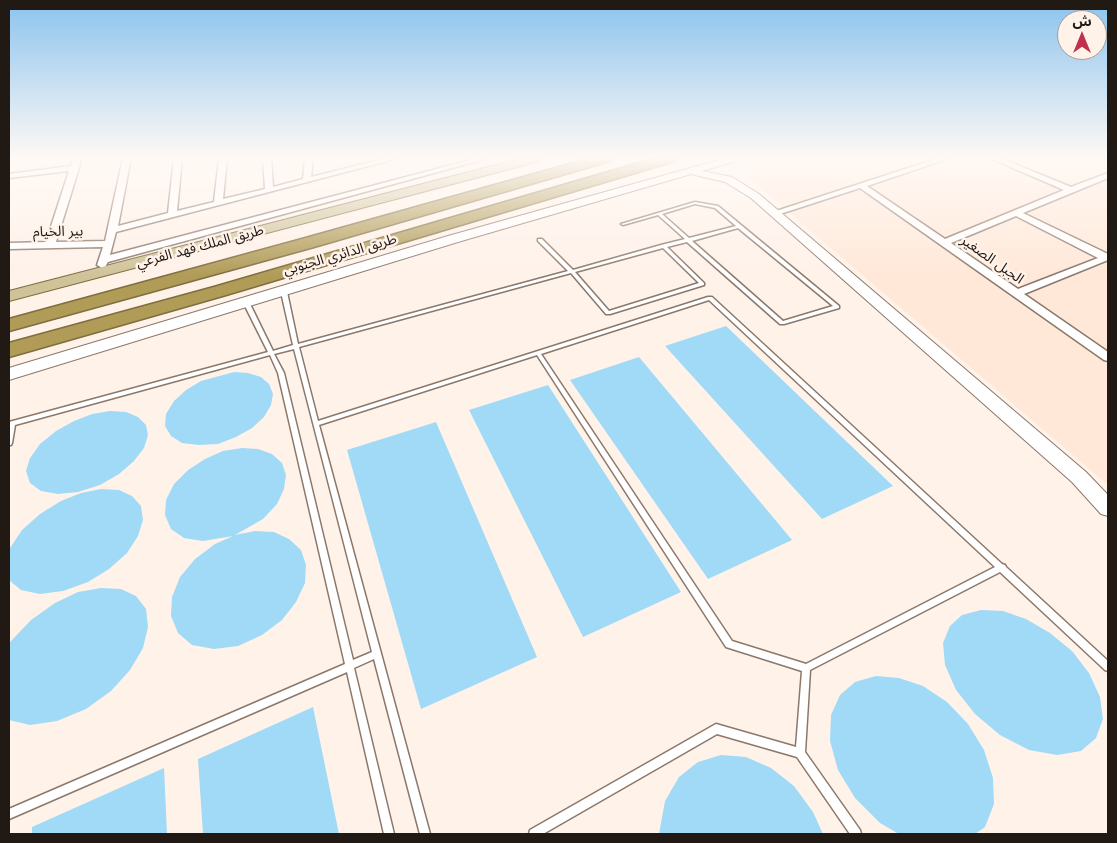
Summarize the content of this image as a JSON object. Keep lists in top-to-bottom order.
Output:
{
  "streets": {
    "highway": ["طريق الدائري الجنوبي"],
    "main road": ["طريق الملك فهد الفرعي"],
    "street": ["بير الخيام", "الجبل الصغير"]
  },
  "north": "top"
}
